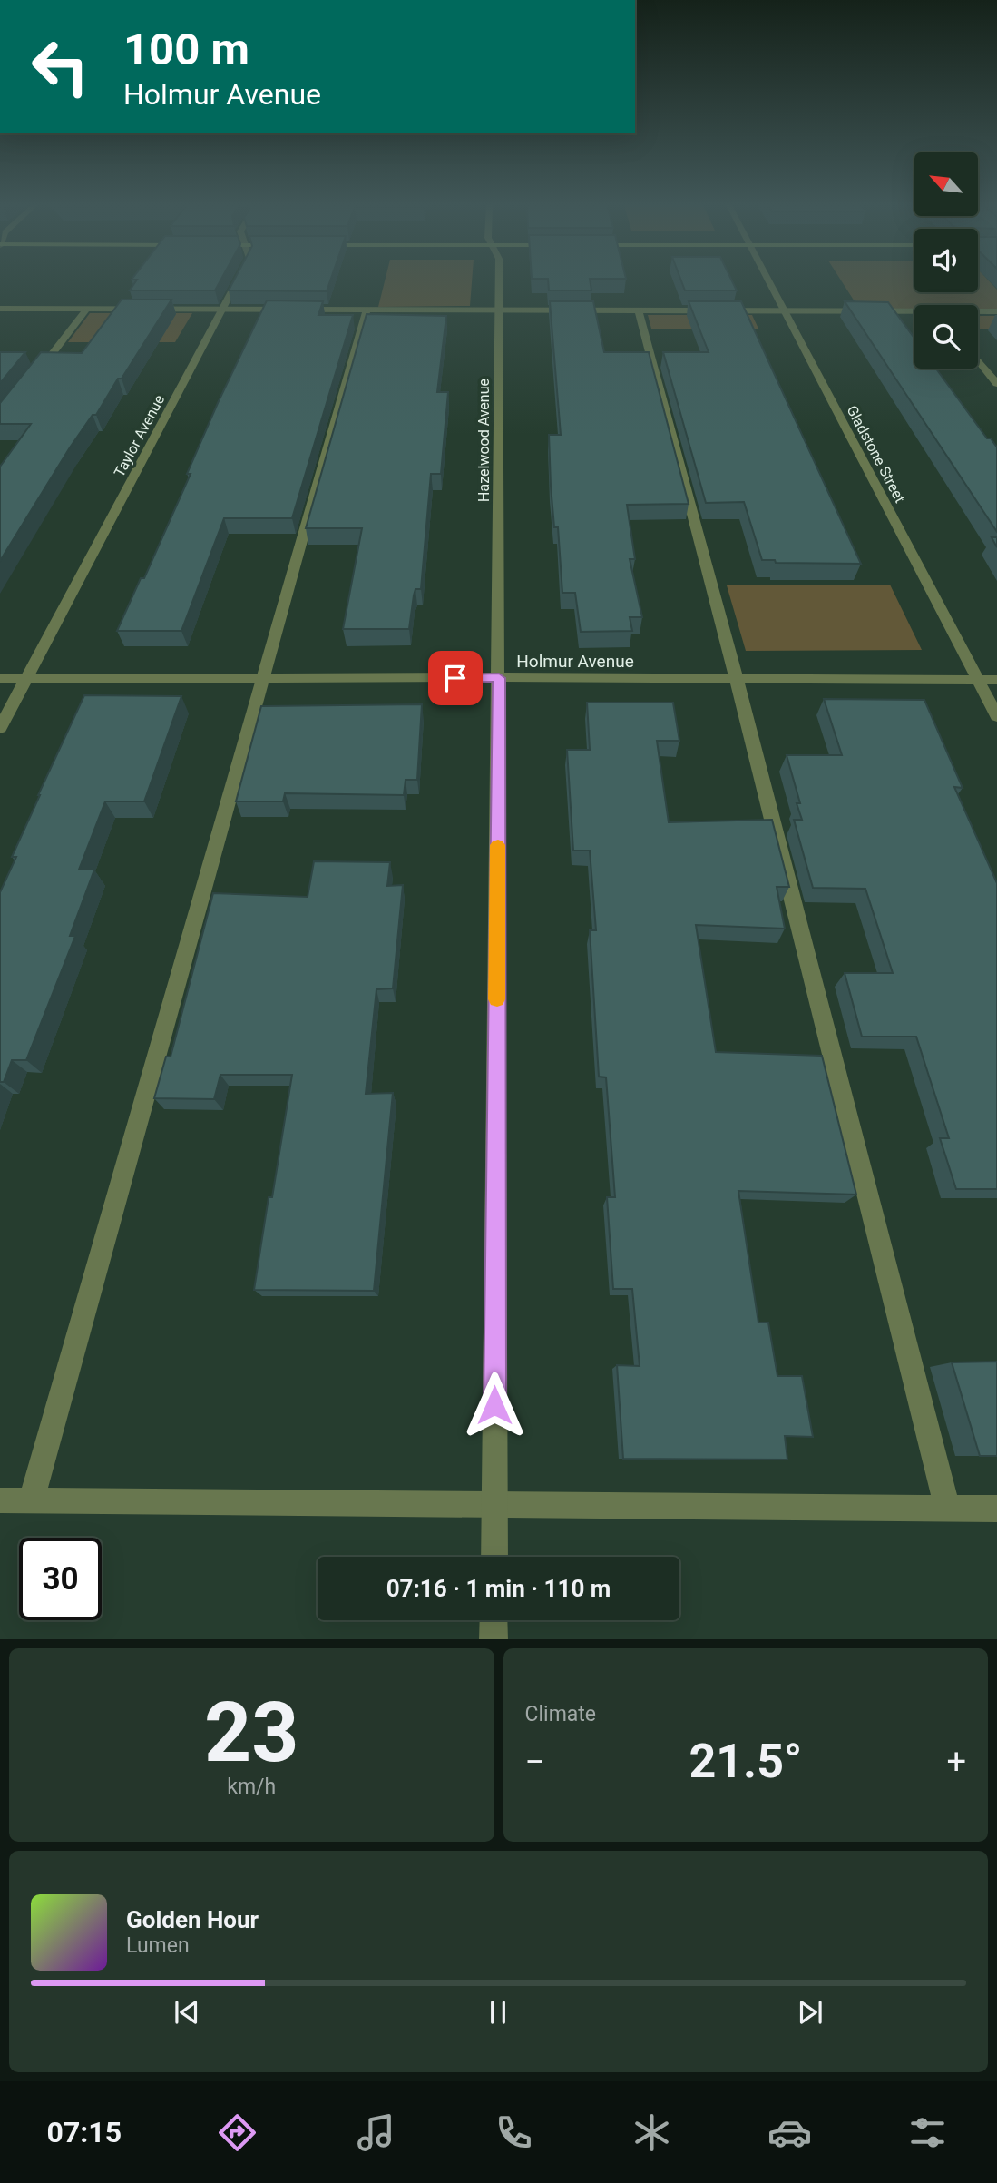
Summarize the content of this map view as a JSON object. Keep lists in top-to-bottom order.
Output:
{
  "streets": {
    "street": [
      "Taylor Avenue",
      "Hazelwood Avenue",
      "Gladstone Street",
      "Holmur Avenue"
    ]
  },
  "crossings": [
    ["Taylor Avenue", "Holmur Avenue"],
    ["Hazelwood Avenue", "Holmur Avenue"],
    ["Gladstone Street", "Holmur Avenue"]
  ],
  "north": "top left",
  "page": {
    "turn": ["100 m", "Holmur Avenue"],
    "limit": "30",
    "trip": "07:16 · 1 min · 110 m",
    "tile": [
      ["23", "km/h"],
      "Climate"
    ],
    "heat": ["−", "21.5°", "+"],
    "song": ["Golden Hour", "Lumen"],
    "tabs": "07:15"
  }
}
